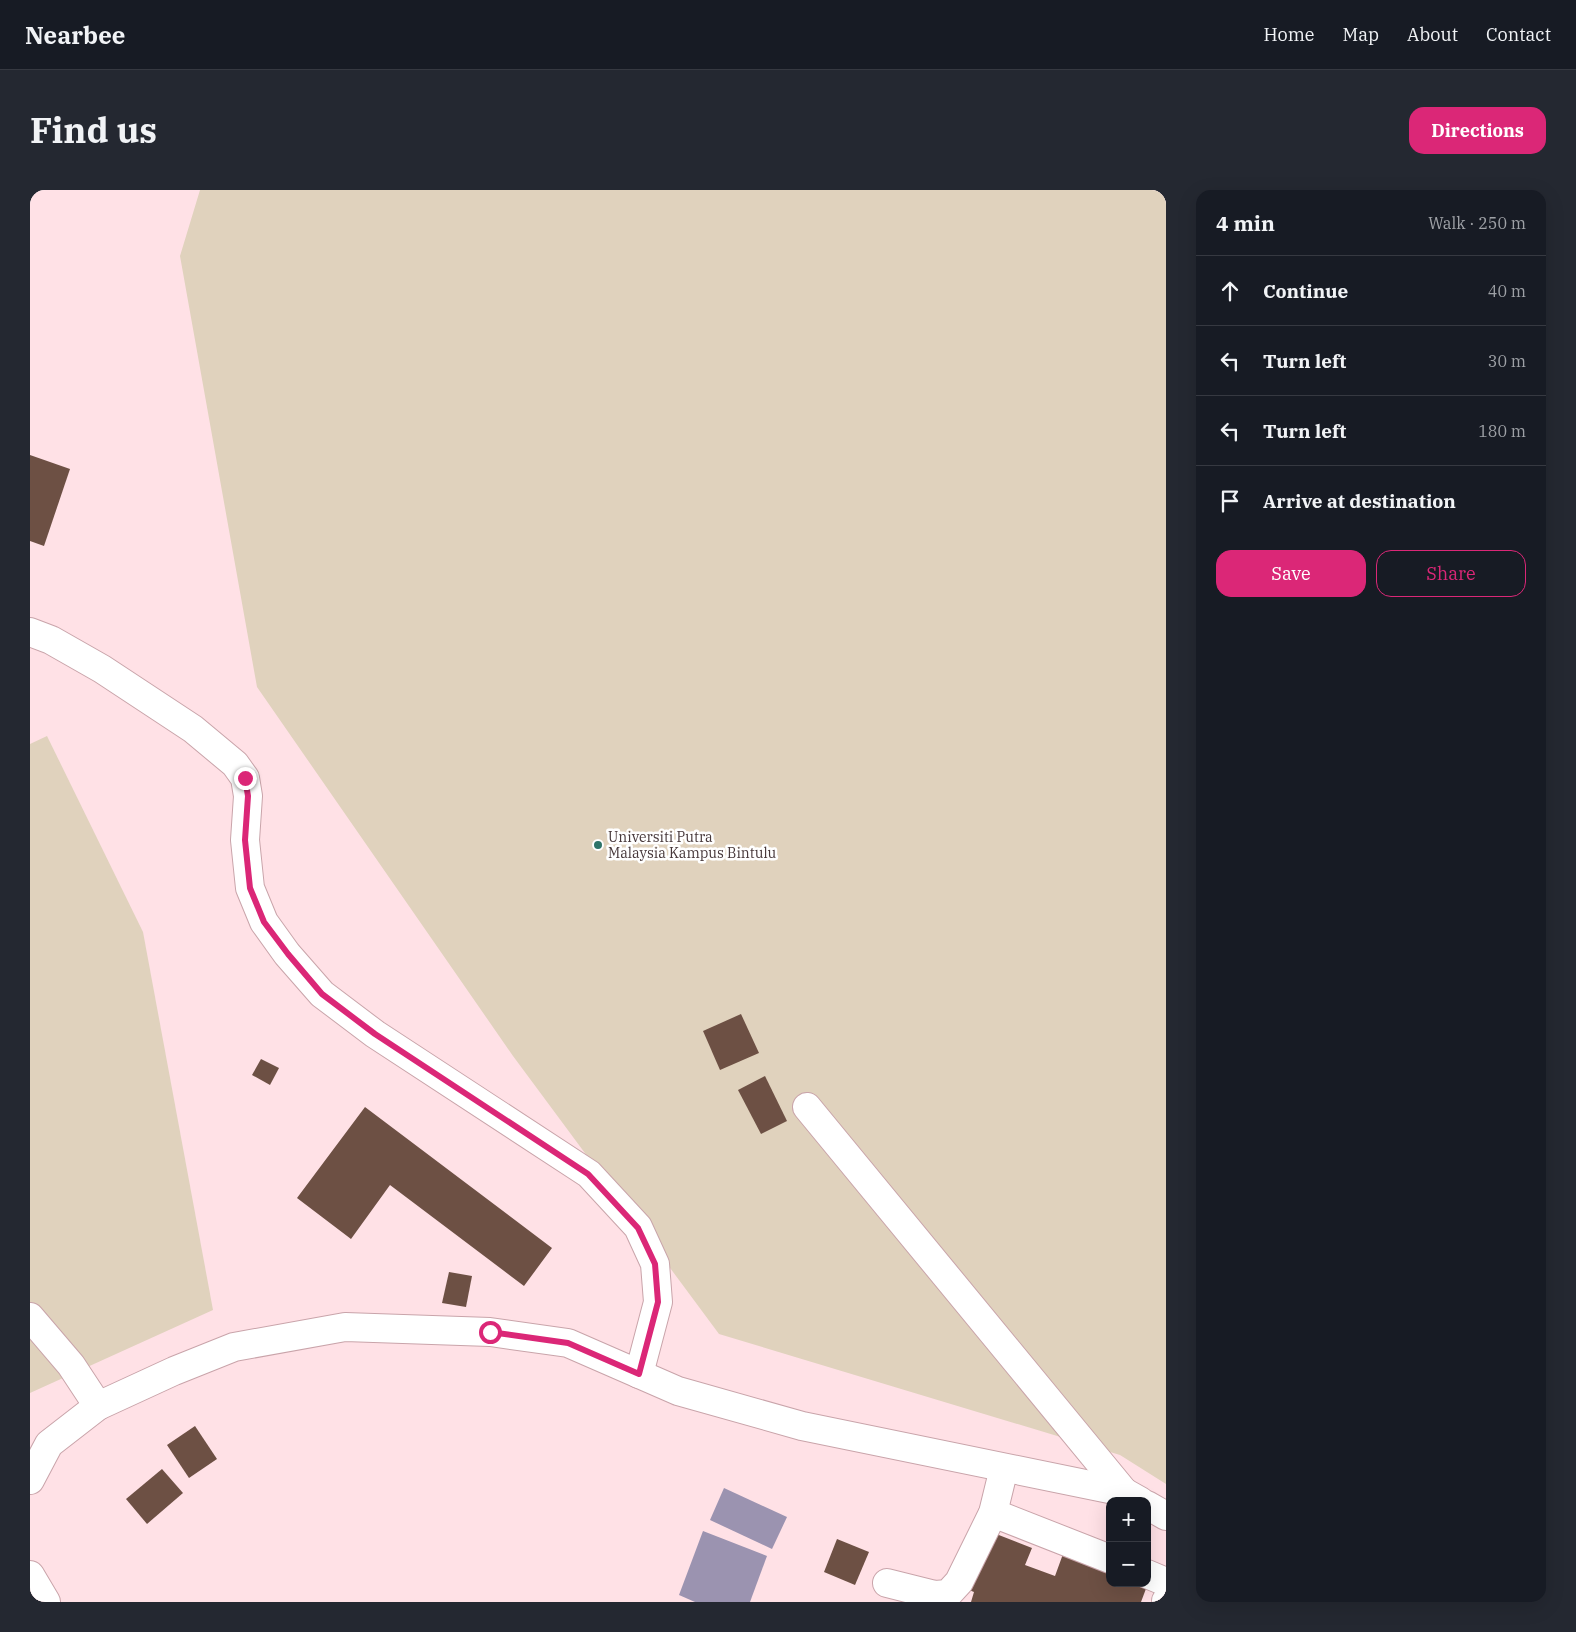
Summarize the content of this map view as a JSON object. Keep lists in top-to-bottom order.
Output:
{
  "places": ["Universiti Putra Malaysia Kampus Bintulu"],
  "page": {
    "header": "Nearbee",
    "nav": [
      "Home",
      "Map",
      "About",
      "Contact"
    ],
    "title": "Find us",
    "buttons": [
      "Directions",
      ["Save", "Share"]
    ],
    "heading": ["4 min", "Walk · 250 m"],
    "list": [
      ["Continue", "40 m"],
      ["Turn left", "30 m"],
      ["Turn left", "180 m"],
      "Arrive at destination"
    ],
    "map_buttons": ["+", "−"]
  }
}
